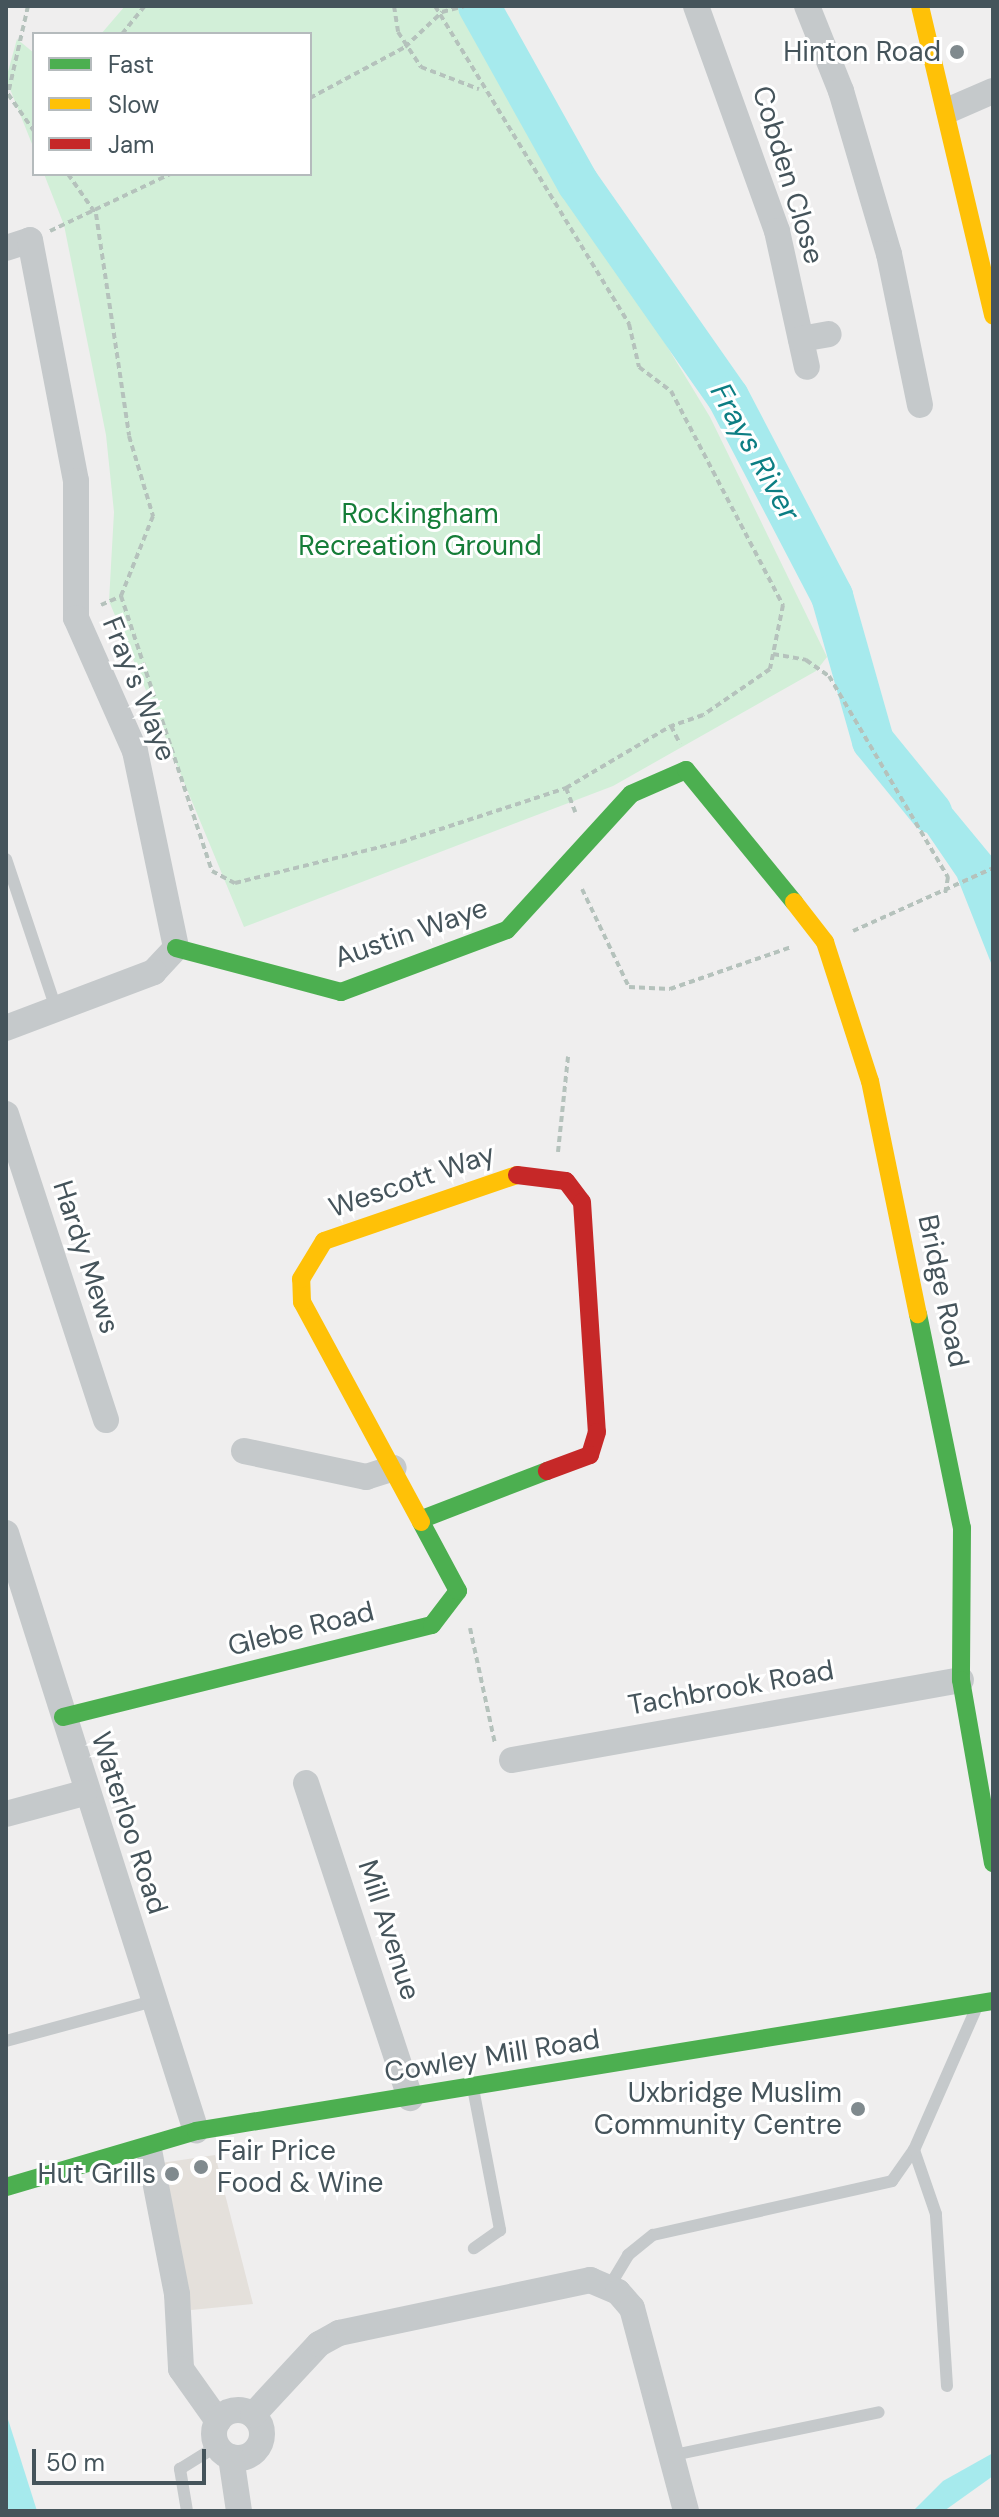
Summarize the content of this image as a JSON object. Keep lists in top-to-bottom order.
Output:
{
  "streets": {
    "street": [
      "Cobden Close",
      "Fray's Waye",
      "Austin Waye",
      "Wescott Way",
      "Hardy Mews",
      "Bridge Road",
      "Glebe Road",
      "Tachbrook Road",
      "Waterloo Road",
      "Mill Avenue",
      "Cowley Mill Road"
    ]
  },
  "crossings": [
    ["Fray's Waye", "Austin Waye"],
    ["Austin Waye", "Bridge Road"],
    ["Bridge Road", "Tachbrook Road"],
    ["Glebe Road", "Waterloo Road"],
    ["Waterloo Road", "Cowley Mill Road"],
    ["Mill Avenue", "Cowley Mill Road"]
  ],
  "water": ["Frays River"],
  "parks": ["Rockingham Recreation Ground"],
  "places": [
    "Hinton Road",
    "Uxbridge Muslim Community Centre",
    "Fair Price Food & Wine",
    "Hut Grills"
  ],
  "legend": ["Fast", "Slow", "Jam"],
  "scale_bar": "50 m"
}
